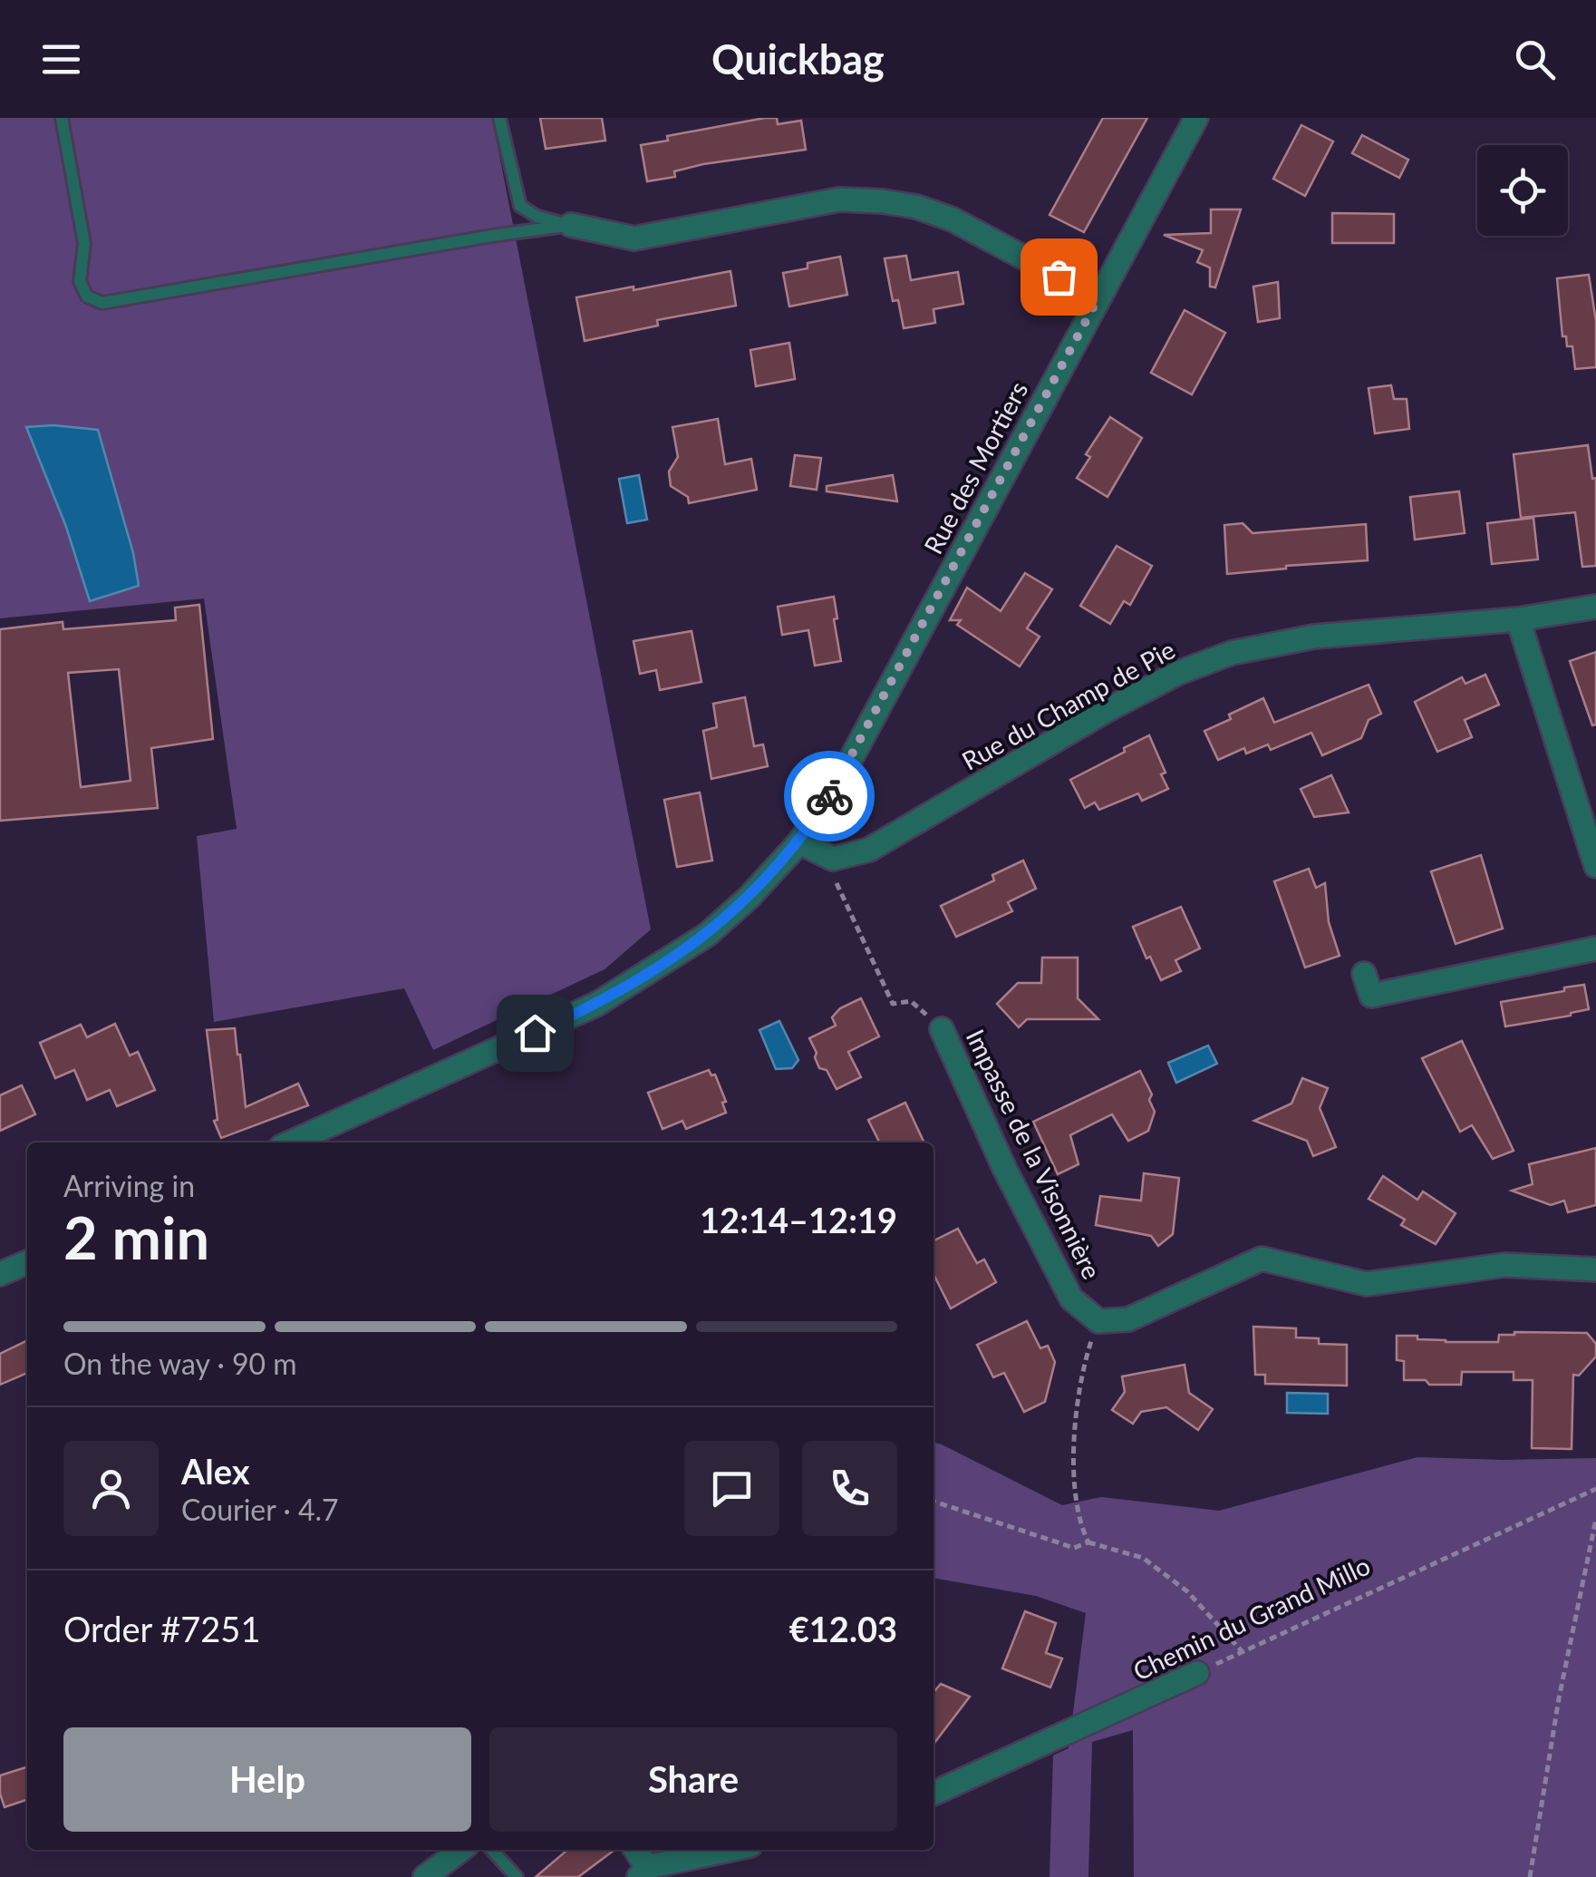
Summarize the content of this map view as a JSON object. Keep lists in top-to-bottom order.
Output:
{
  "streets": {
    "street": [
      "Rue des Mortiers",
      "Rue du Champ de Pie",
      "Impasse de la Visonnière",
      "Chemin du Grand Millo"
    ]
  },
  "page": {
    "header": "Quickbag",
    "heading": ["2 min", "Arriving in", "12:14–12:19"],
    "panel": [
      "Alex",
      "Courier · 4.7",
      "Order #7251",
      "€12.03"
    ],
    "bar": "On the way · 90 m",
    "buttons": ["Help", "Share"]
  }
}
